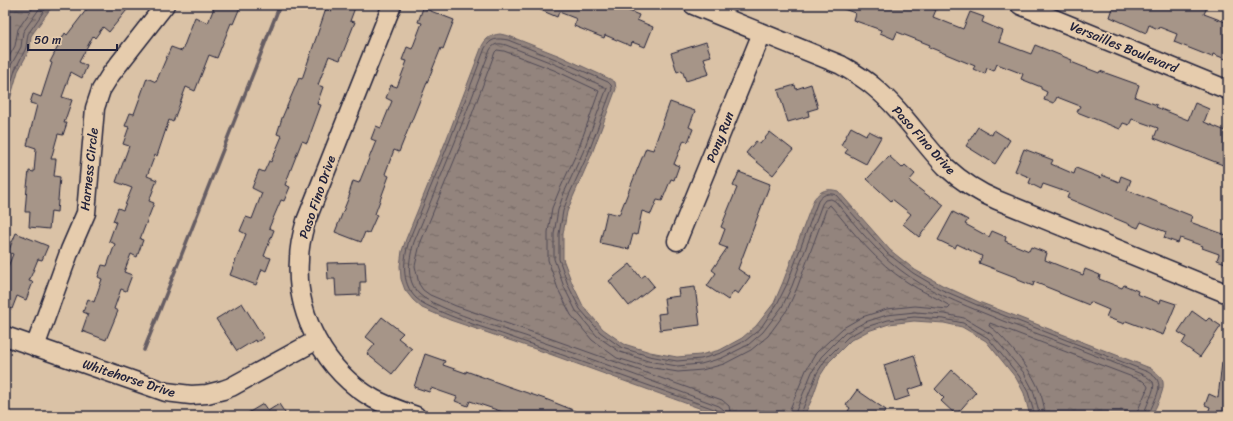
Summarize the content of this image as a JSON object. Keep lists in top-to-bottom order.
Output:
{
  "streets": {
    "street": [
      "Versailles Boulevard",
      "Pony Run",
      "Paso Fino Drive",
      "Harness Circle",
      "Whitehorse Drive"
    ]
  },
  "crossings": [
    ["Pony Run", "Paso Fino Drive"],
    ["Paso Fino Drive", "Whitehorse Drive"],
    ["Harness Circle", "Whitehorse Drive"]
  ],
  "scale_bar": "50 m"
}
